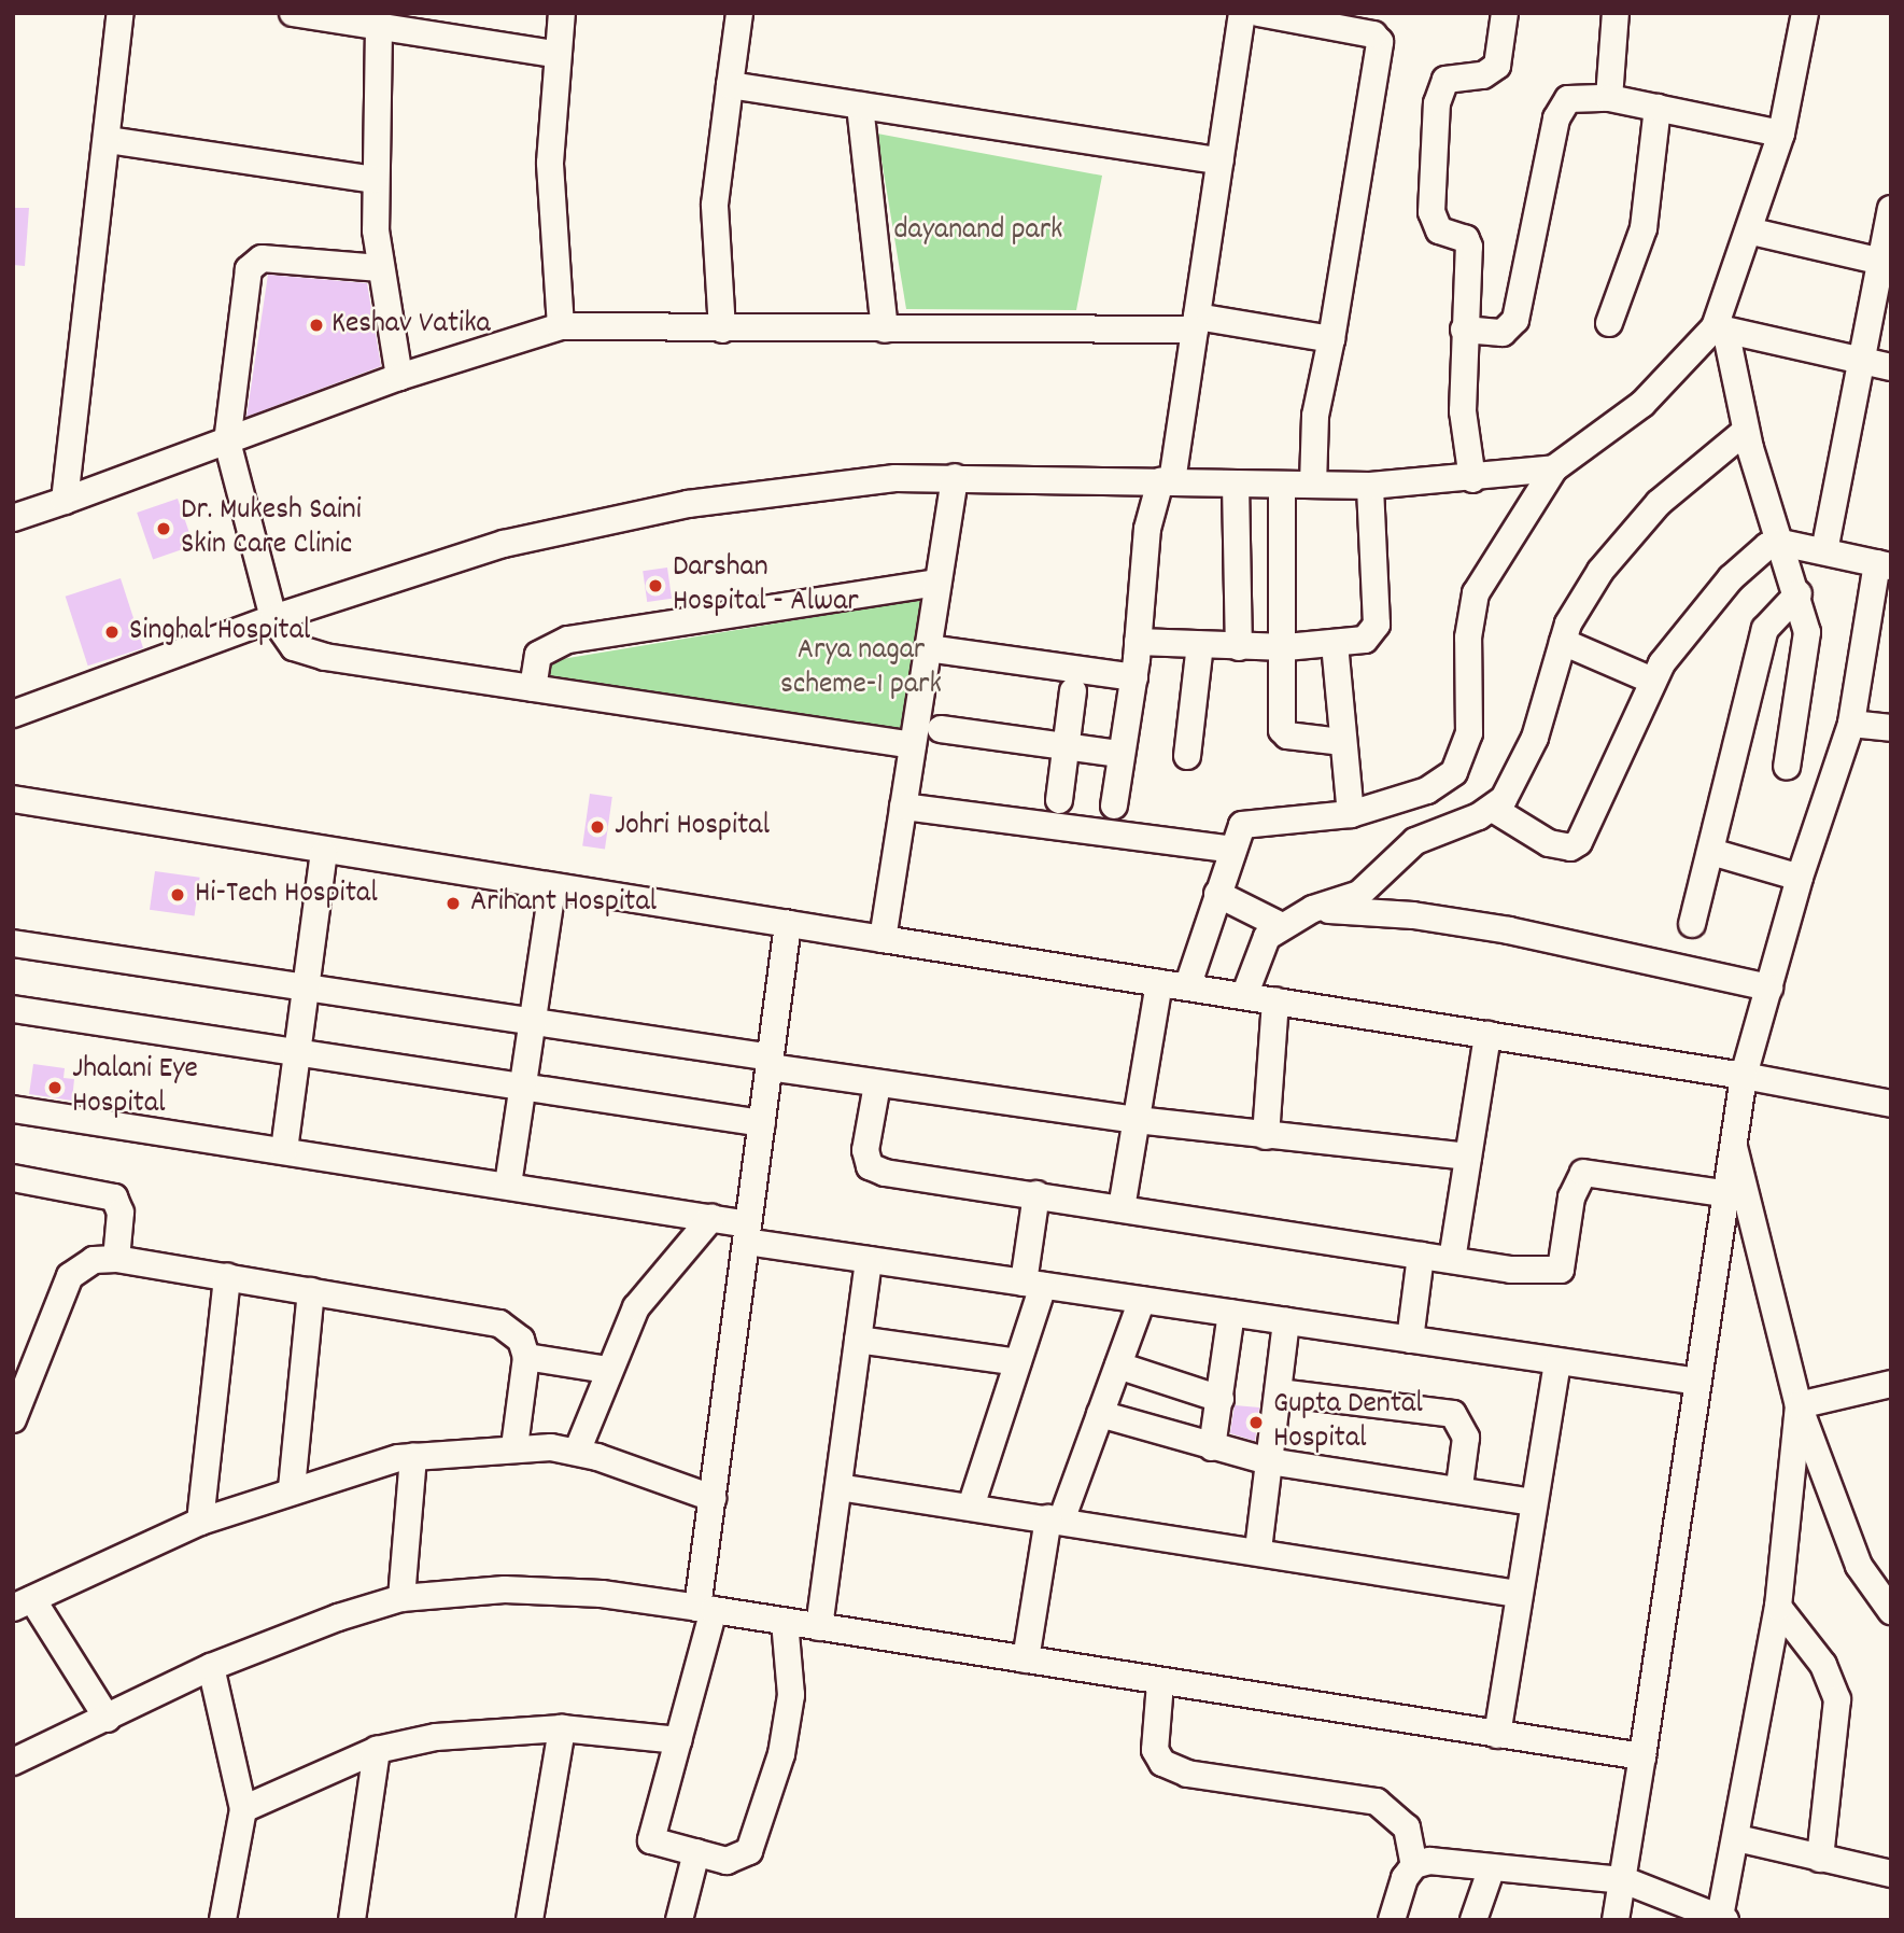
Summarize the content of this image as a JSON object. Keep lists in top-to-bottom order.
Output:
{
  "parks": ["dayanand park", "Arya nagar scheme-1 park"],
  "places": [
    "Keshav Vatika",
    "Dr. Mukesh Saini Skin Care Clinic",
    "Darshan Hospital - Alwar",
    "Singhal Hospital",
    "Johri Hospital",
    "Hi-Tech Hospital",
    "Arihant Hospital",
    "Jhalani Eye Hospital",
    "Gupta Dental Hospital"
  ]
}
